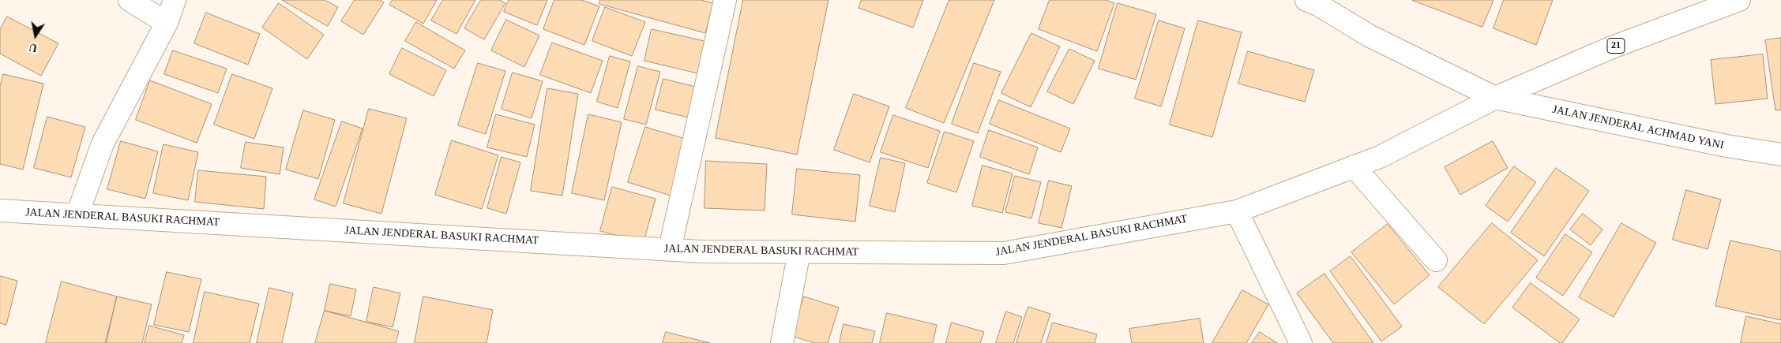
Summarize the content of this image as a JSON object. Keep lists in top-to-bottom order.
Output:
{
  "streets": {
    "main road": ["21", "JALAN JENDERAL ACHMAD YANI", "JALAN JENDERAL BASUKI RACHMAT"]
  },
  "crossings": [
    ["21", "JALAN JENDERAL ACHMAD YANI"],
    ["21", "JALAN JENDERAL BASUKI RACHMAT"],
    ["JALAN JENDERAL ACHMAD YANI", "JALAN JENDERAL BASUKI RACHMAT"]
  ],
  "north": "bottom"
}
